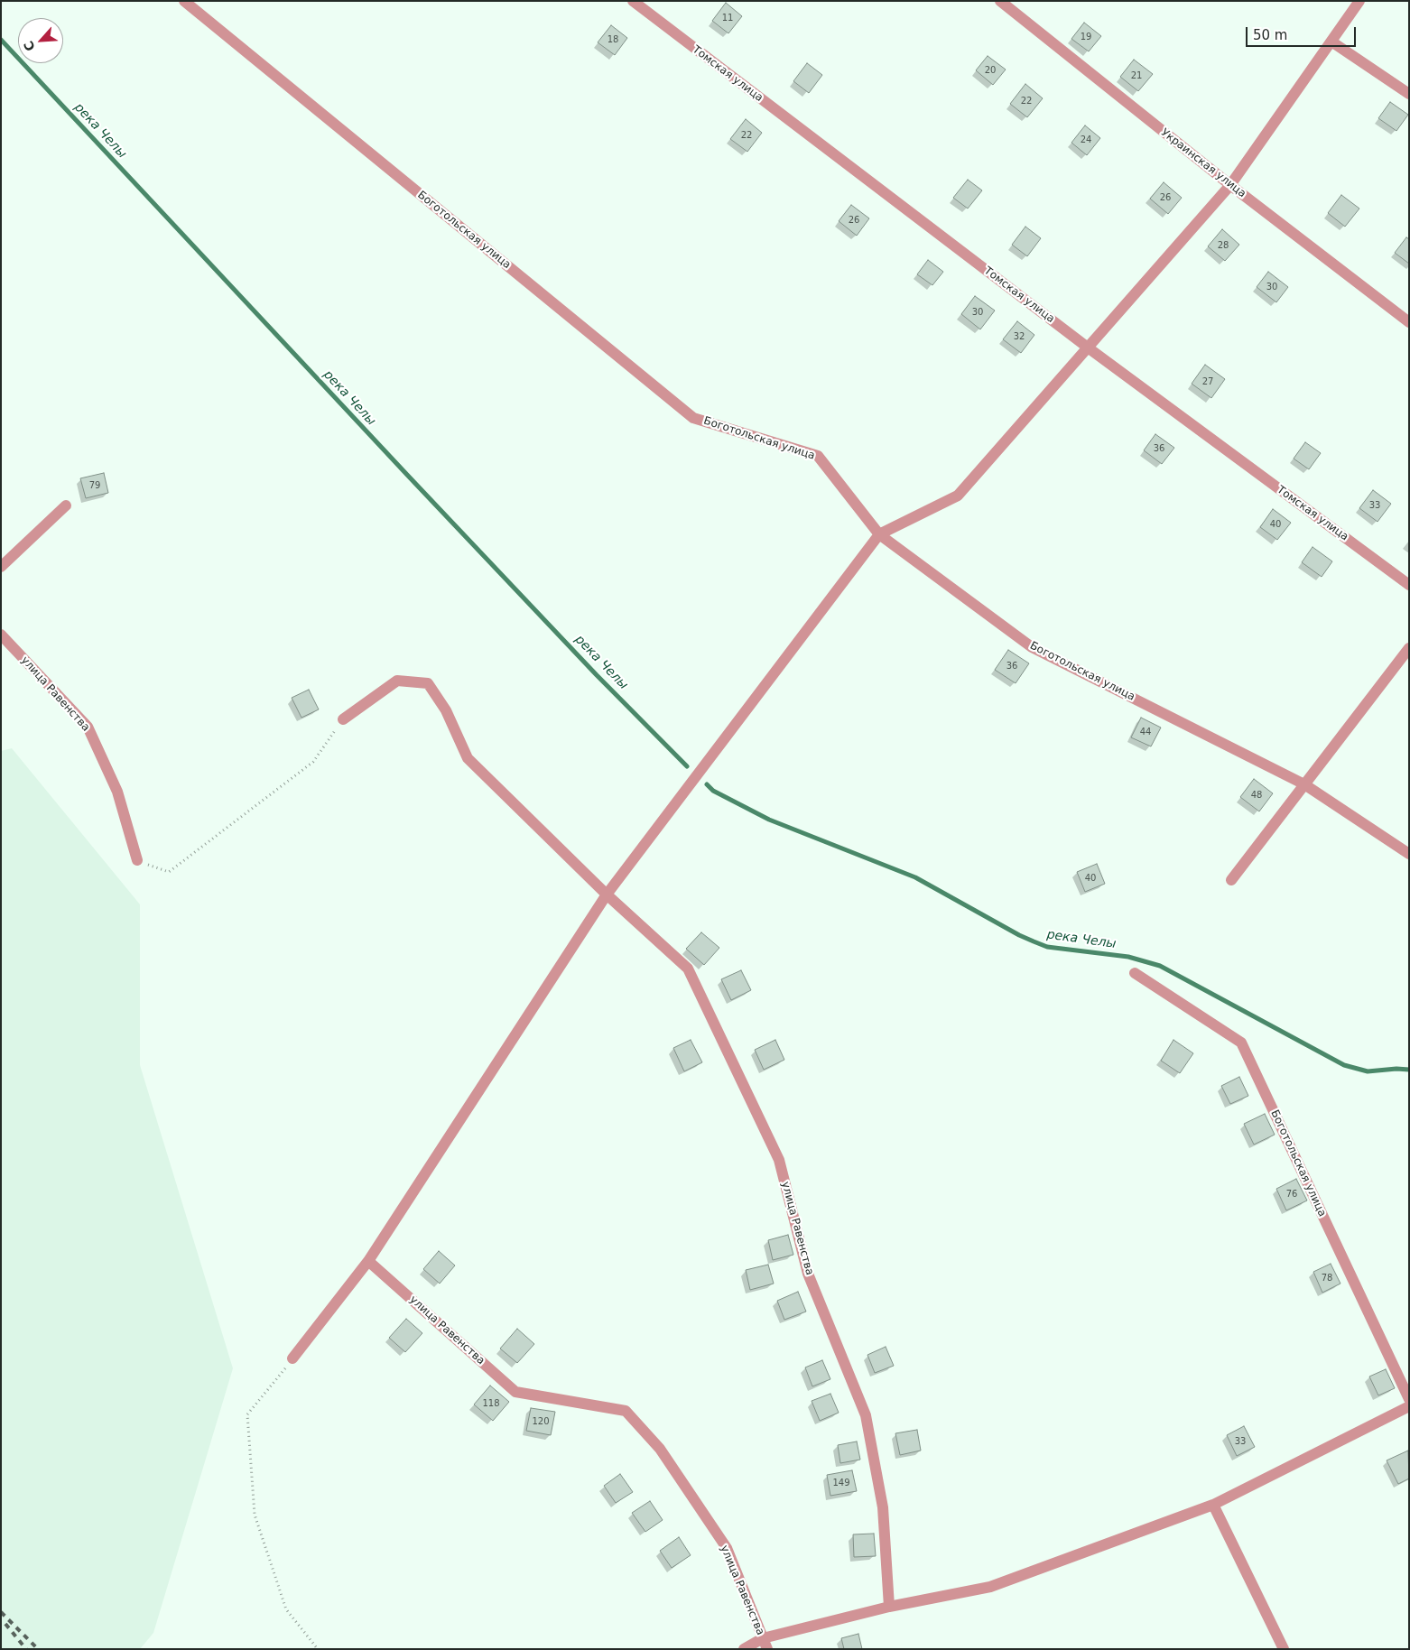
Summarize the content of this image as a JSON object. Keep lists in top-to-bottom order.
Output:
{
  "streets": {
    "street": [
      "Томская улица",
      "Украинская улица",
      "Боготольская улица",
      "улица Равенства"
    ]
  },
  "water": ["река Челы"],
  "house_numbers": [
    "11",
    "19",
    "18",
    "20",
    "21",
    "22",
    "22",
    "24",
    "26",
    "26",
    "28",
    "30",
    "30",
    "32",
    "27",
    "36",
    "79",
    "33",
    "40",
    "36",
    "44",
    "48",
    "40",
    "76",
    "78",
    "118",
    "120",
    "33",
    "149"
  ],
  "scale_bar": "50 m",
  "north": "bottom left"
}
